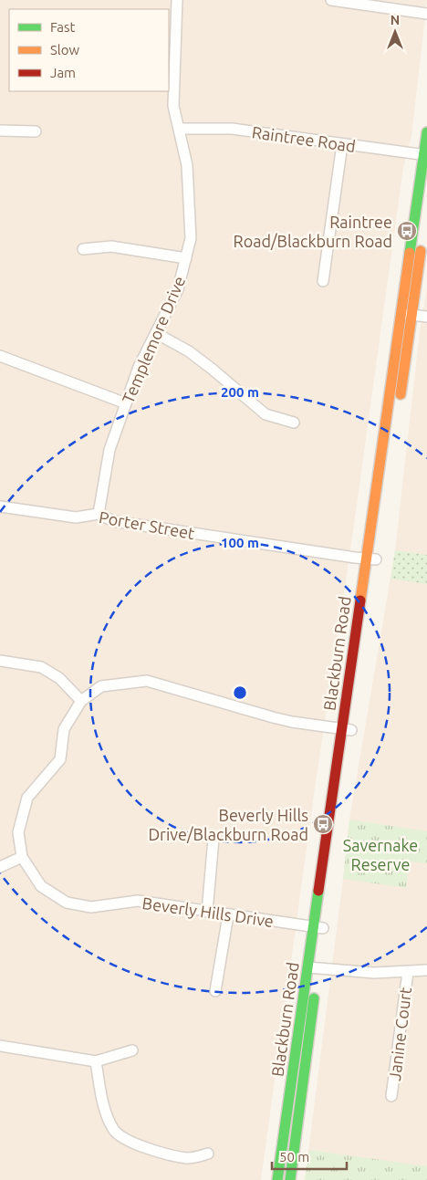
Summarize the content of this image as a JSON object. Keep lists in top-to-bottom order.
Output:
{
  "streets": {
    "main road": ["Blackburn Road"],
    "street": [
      "Raintree Road",
      "Templemore Drive",
      "Porter Street",
      "Beverly Hills Drive",
      "Janine Court"
    ]
  },
  "crossings": [
    ["Raintree Road", "Templemore Drive"],
    ["Raintree Road", "Blackburn Road"],
    ["Templemore Drive", "Porter Street"],
    ["Porter Street", "Blackburn Road"],
    ["Blackburn Road", "Beverly Hills Drive"]
  ],
  "parks": ["Savernake Reserve"],
  "places": {
    "bus stop": ["Raintree Road/Blackburn Road", "Beverly Hills Drive/Blackburn Road"]
  },
  "legend": ["Fast", "Slow", "Jam"],
  "scale_bar": "50 m",
  "north": "top",
  "rings": ["200 m", "100 m"]
}
